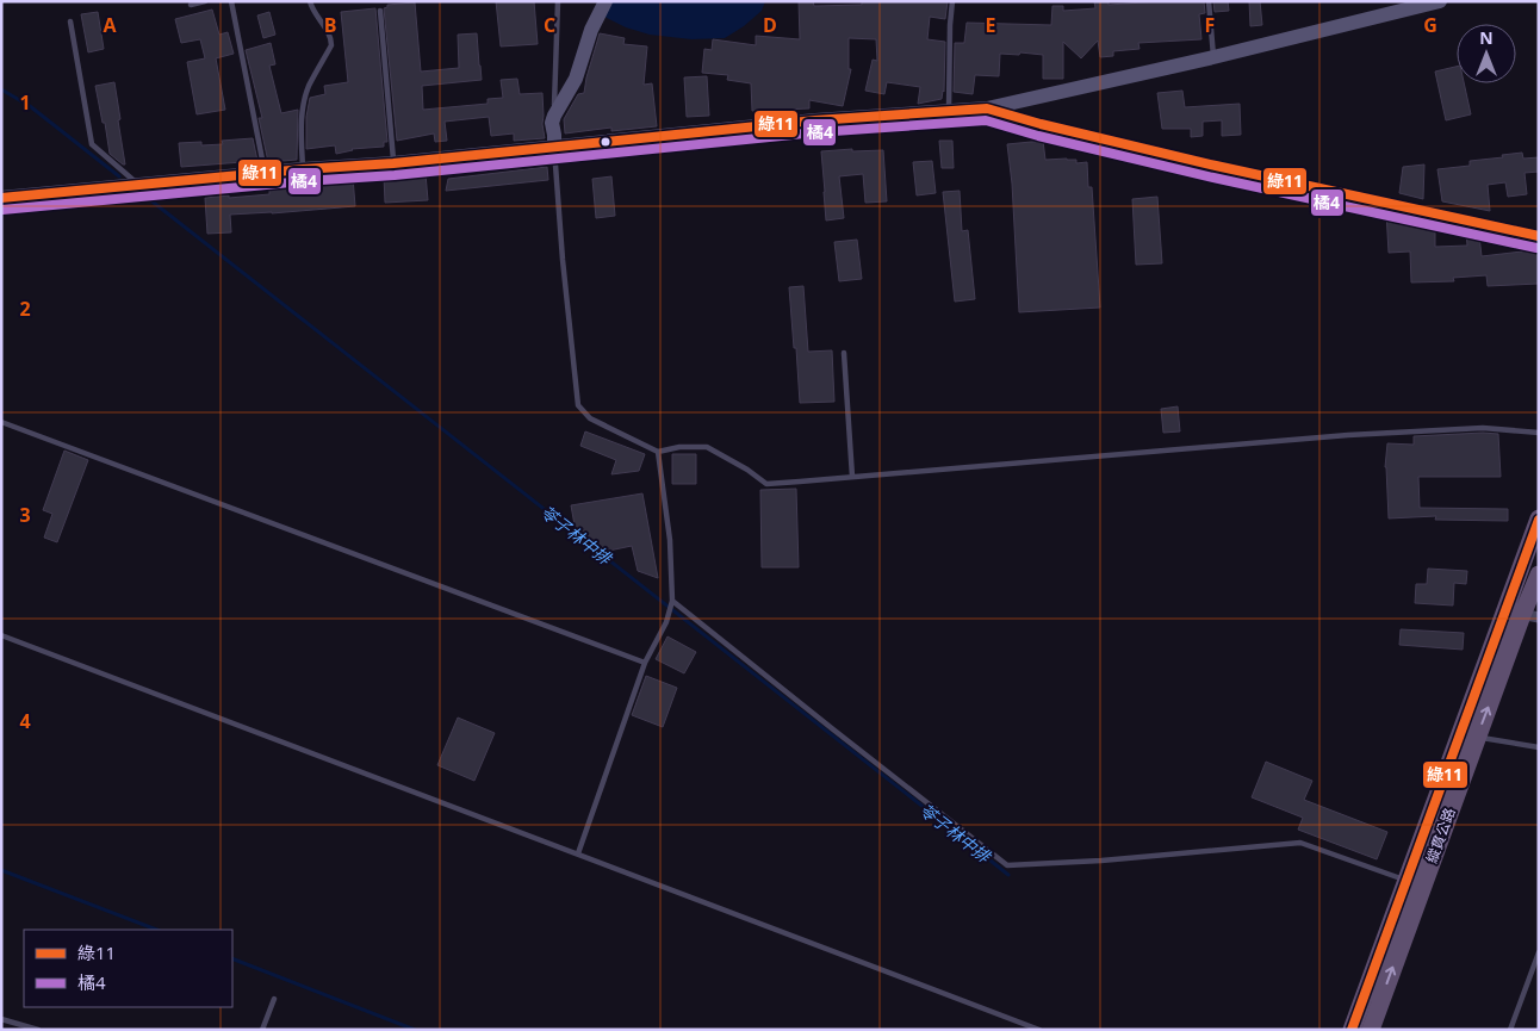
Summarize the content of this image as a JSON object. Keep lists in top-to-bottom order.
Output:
{
  "streets": {
    "main road": ["縱貫公路"]
  },
  "water": ["苓子林中排"],
  "lines": ["transit line 綠11", "transit line 橘4"],
  "legend": ["綠11", "橘4"],
  "north": "top",
  "grid": {
    "columns": [
      "A",
      "B",
      "C",
      "D",
      "E",
      "F",
      "G"
    ],
    "rows": [
      "1",
      "2",
      "3",
      "4"
    ]
  }
}
